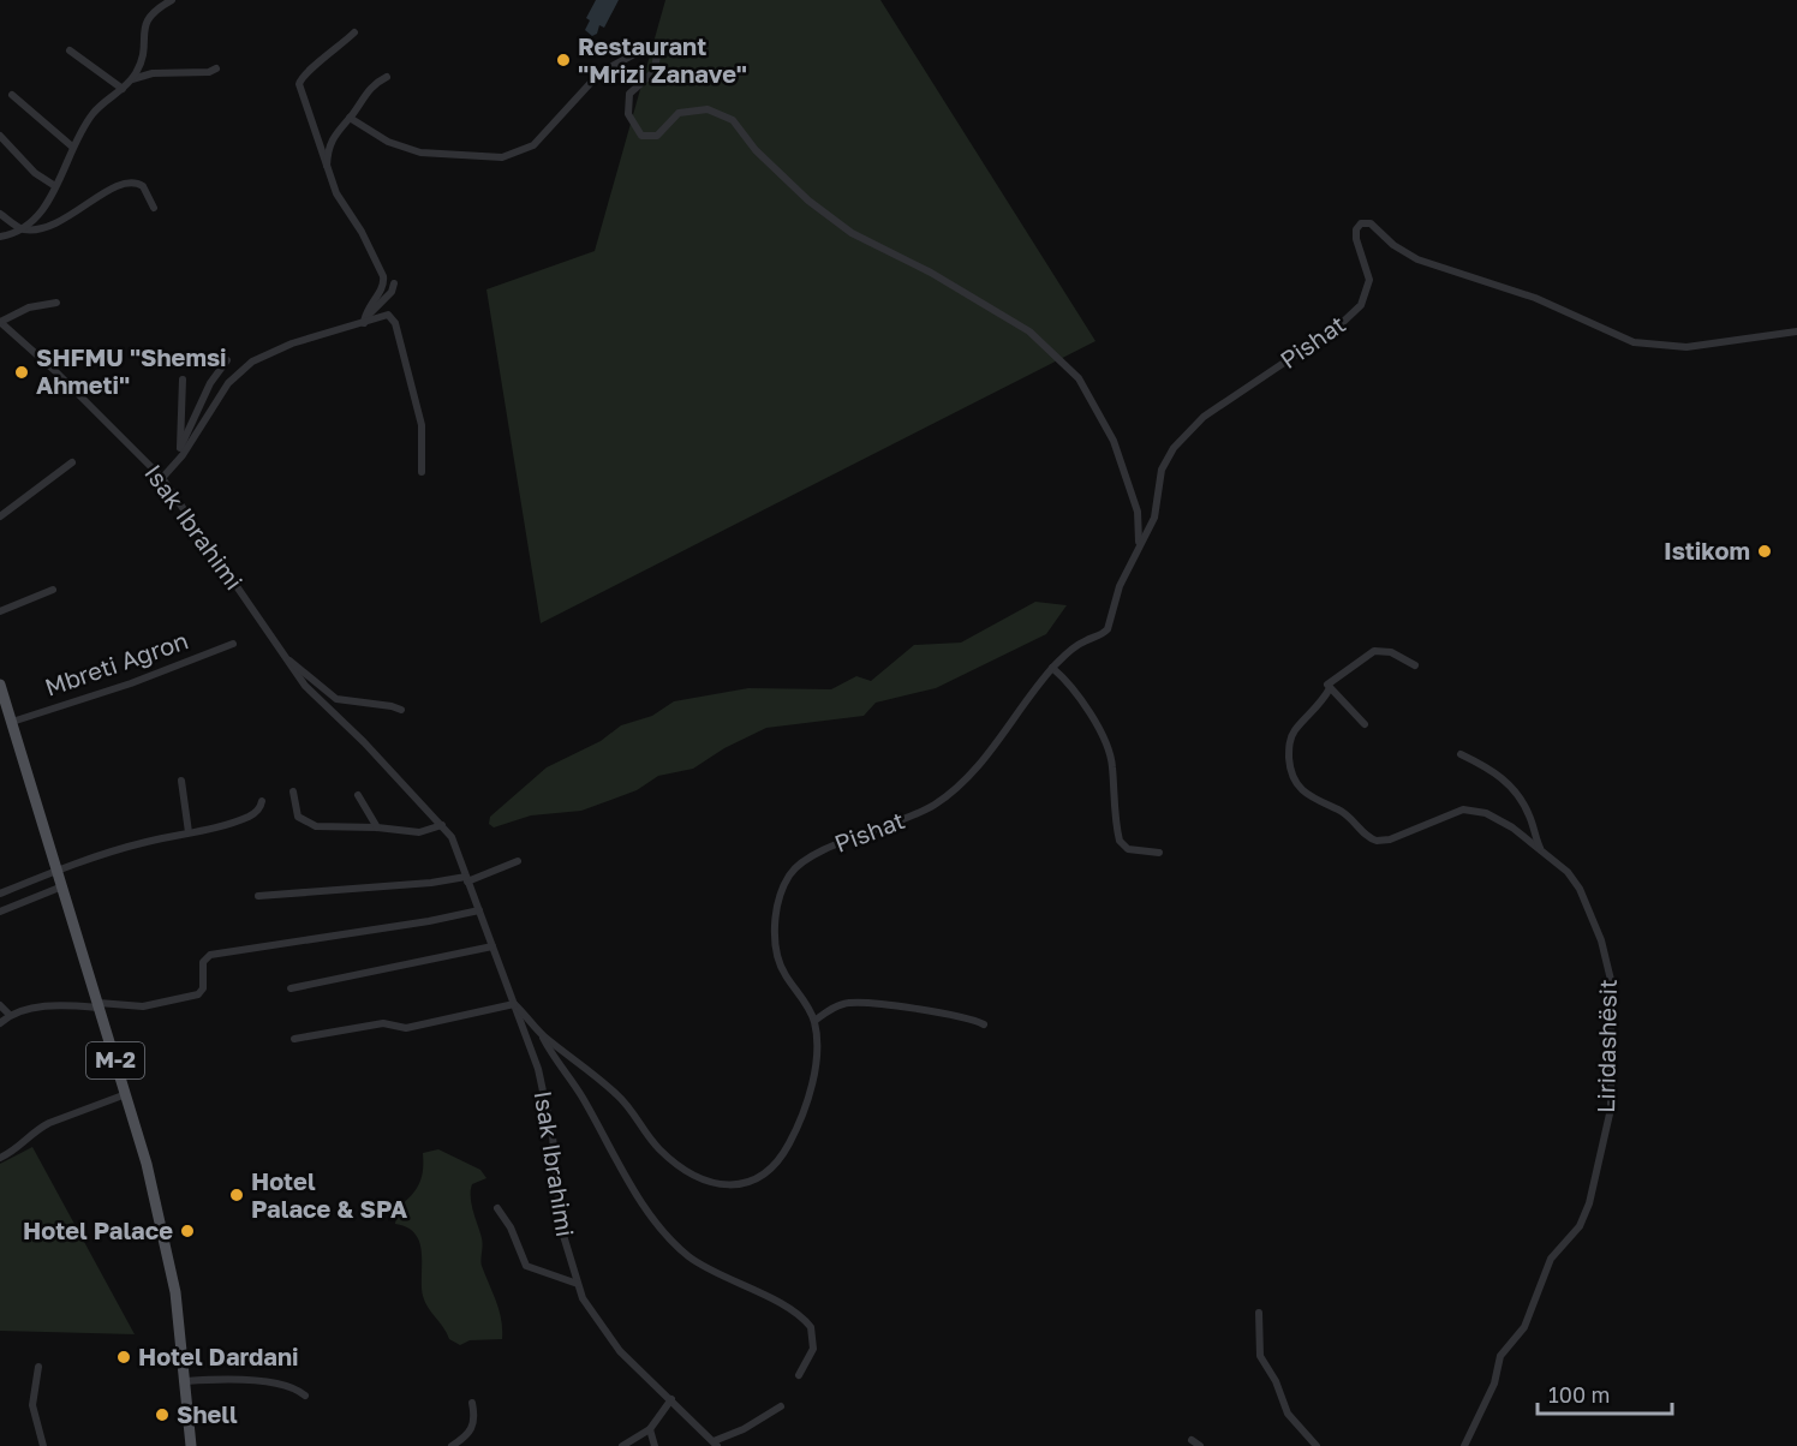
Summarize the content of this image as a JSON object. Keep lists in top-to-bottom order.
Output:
{
  "streets": {
    "main road": ["M-2"],
    "street": [
      "Pishat",
      "Isak Ibrahimi",
      "Mbreti Agron",
      "Liridashësit"
    ]
  },
  "crossings": [
    ["Mbreti Agron", "M-2"]
  ],
  "places": [
    "Restaurant \"Mrizi Zanave\"",
    "SHFMU \"Shemsi Ahmeti\"",
    "Istikom",
    "Hotel Palace & SPA",
    "Hotel Palace",
    "Hotel Dardani",
    "Shell"
  ],
  "scale_bar": "100 m"
}
